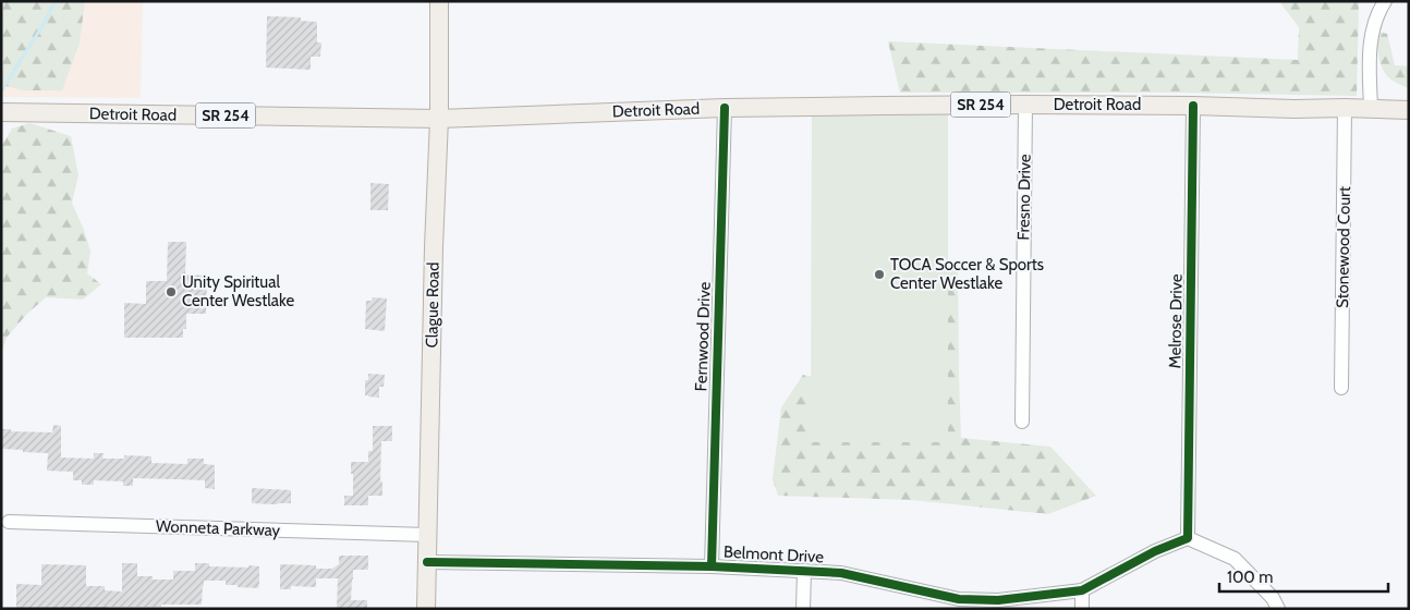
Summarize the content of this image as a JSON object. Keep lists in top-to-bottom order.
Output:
{
  "streets": {
    "main road": ["SR 254", "Detroit Road", "Clague Road"],
    "street": [
      "Fresno Drive",
      "Stonewood Court",
      "Melrose Drive",
      "Fernwood Drive",
      "Wonneta Parkway",
      "Belmont Drive"
    ]
  },
  "crossings": [
    ["Detroit Road", "Fresno Drive"],
    ["Detroit Road", "Stonewood Court"],
    ["Detroit Road", "Clague Road"],
    ["Detroit Road", "Melrose Drive"],
    ["Detroit Road", "Fernwood Drive"],
    ["Clague Road", "Wonneta Parkway"],
    ["Clague Road", "Belmont Drive"],
    ["Fernwood Drive", "Belmont Drive"]
  ],
  "places": ["TOCA Soccer & Sports Center Westlake", "Unity Spiritual Center Westlake"],
  "scale_bar": "100 m"
}
